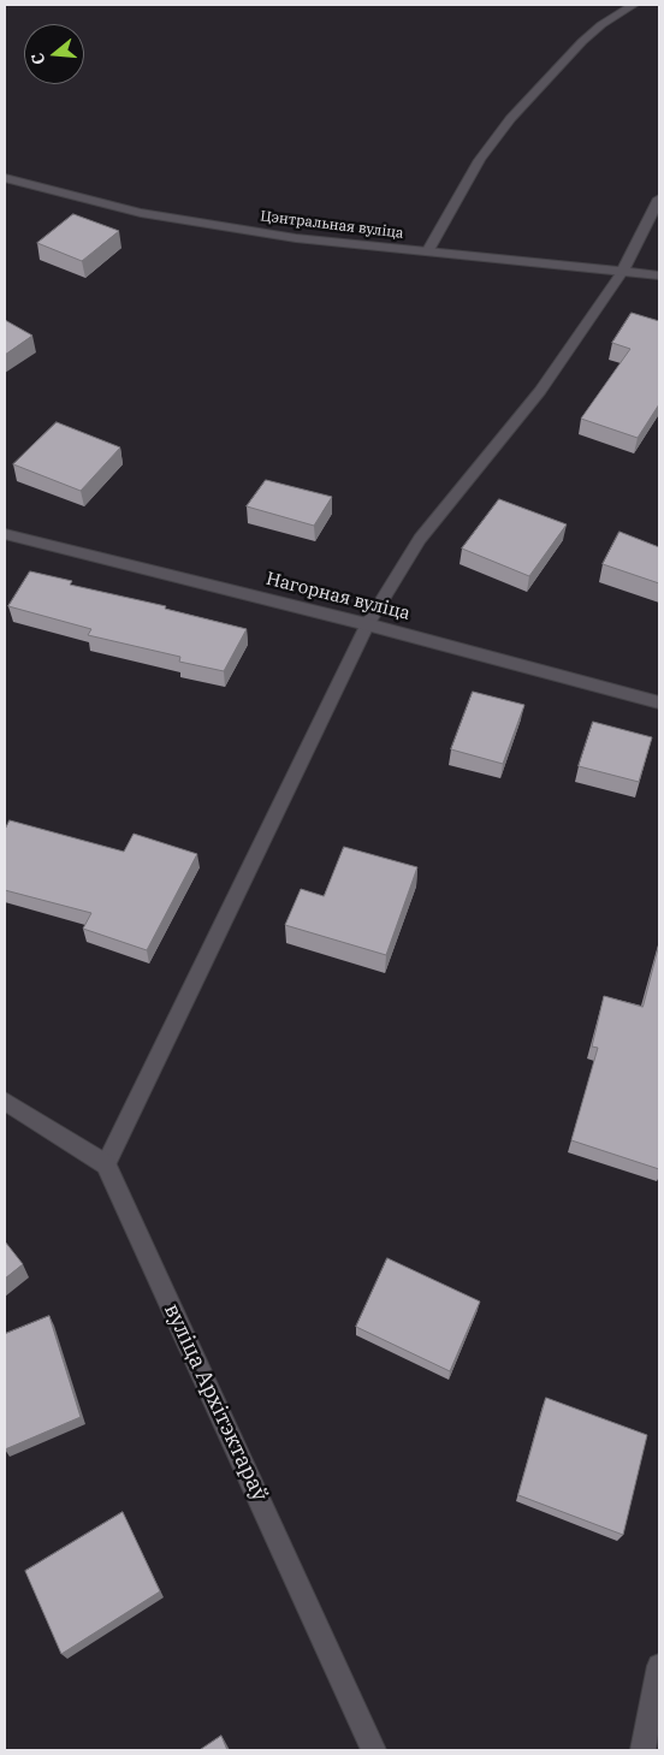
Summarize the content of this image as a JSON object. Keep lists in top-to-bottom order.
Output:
{
  "streets": {
    "street": ["Цэнтральная вуліца", "Нагорная вуліца", "вуліца Архітэктараў"]
  },
  "north": "left"
}
